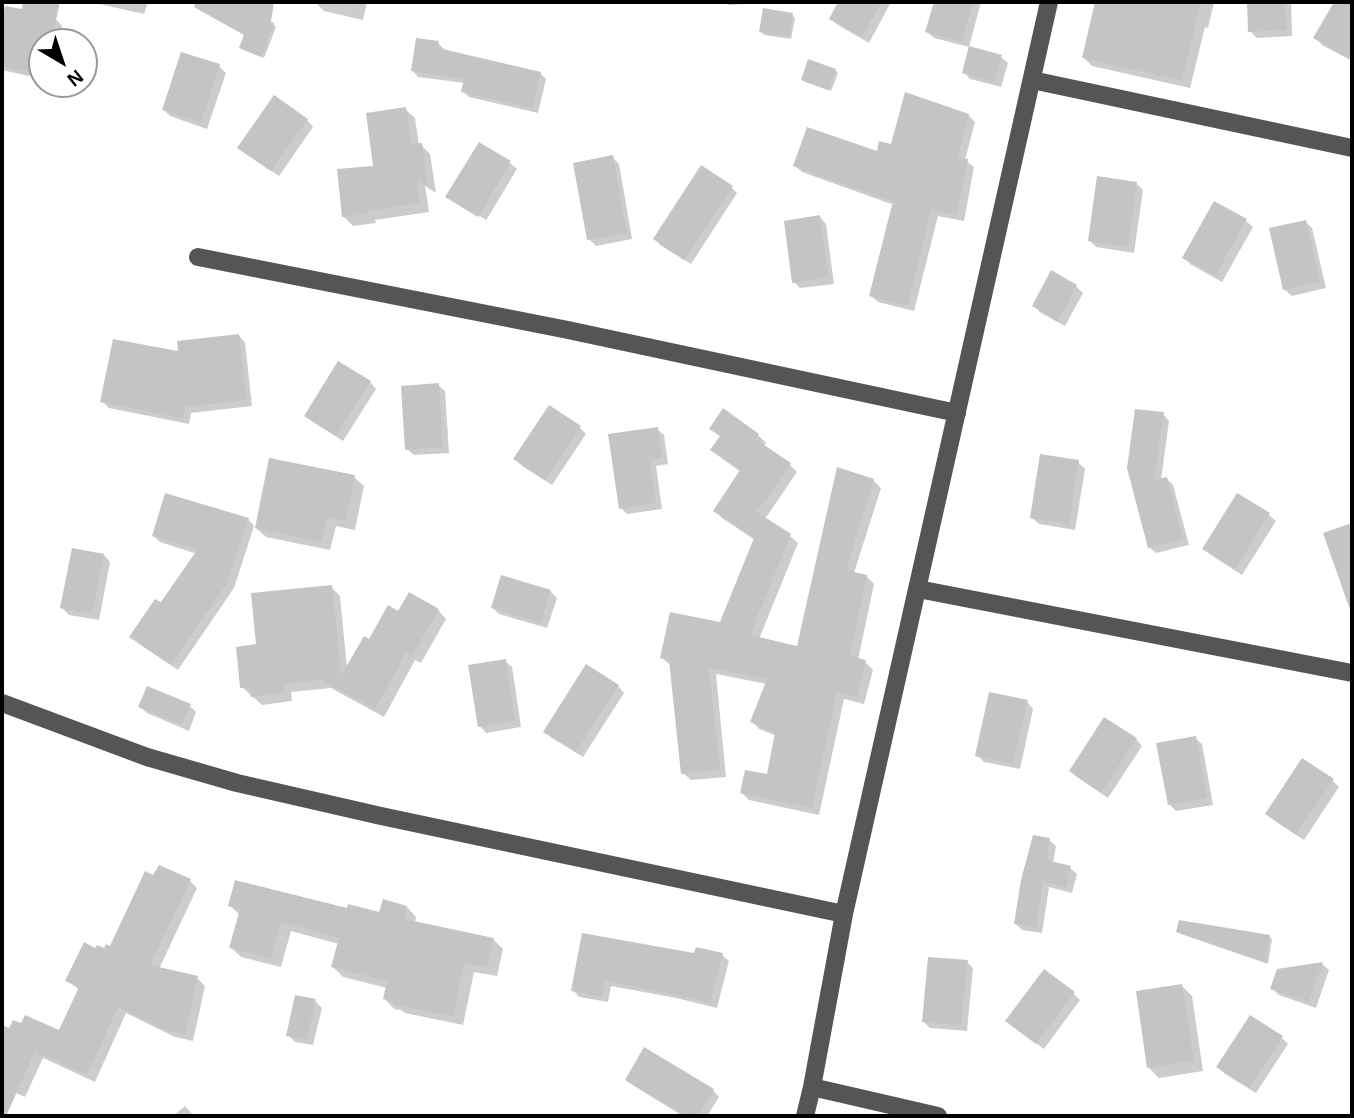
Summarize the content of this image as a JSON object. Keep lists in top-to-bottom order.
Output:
{
  "north": "bottom right"
}
